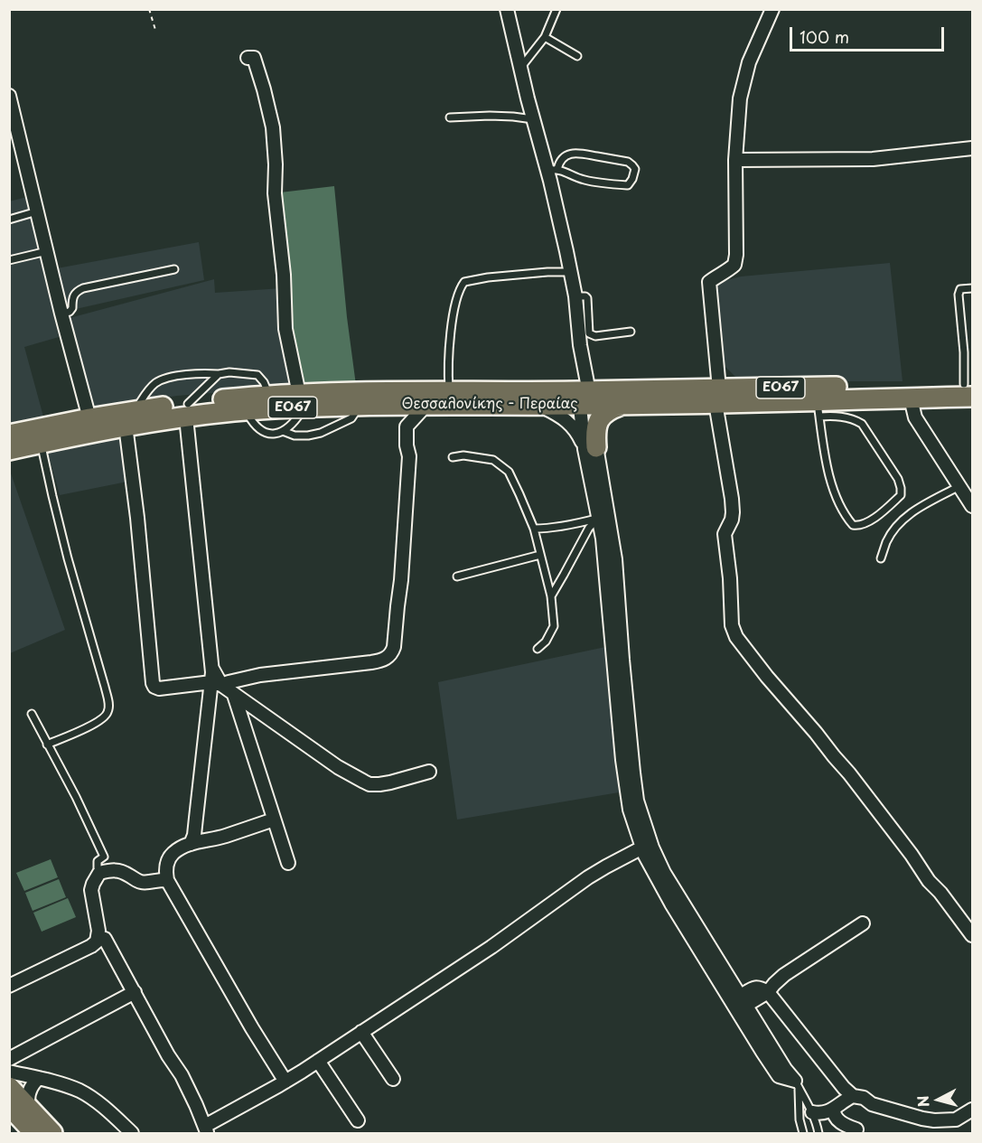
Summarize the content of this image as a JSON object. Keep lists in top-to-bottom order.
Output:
{
  "streets": {
    "main road": ["ΕΟ67", "Θεσσαλονίκης - Περαίας"]
  },
  "scale_bar": "100 m",
  "north": "left"
}
